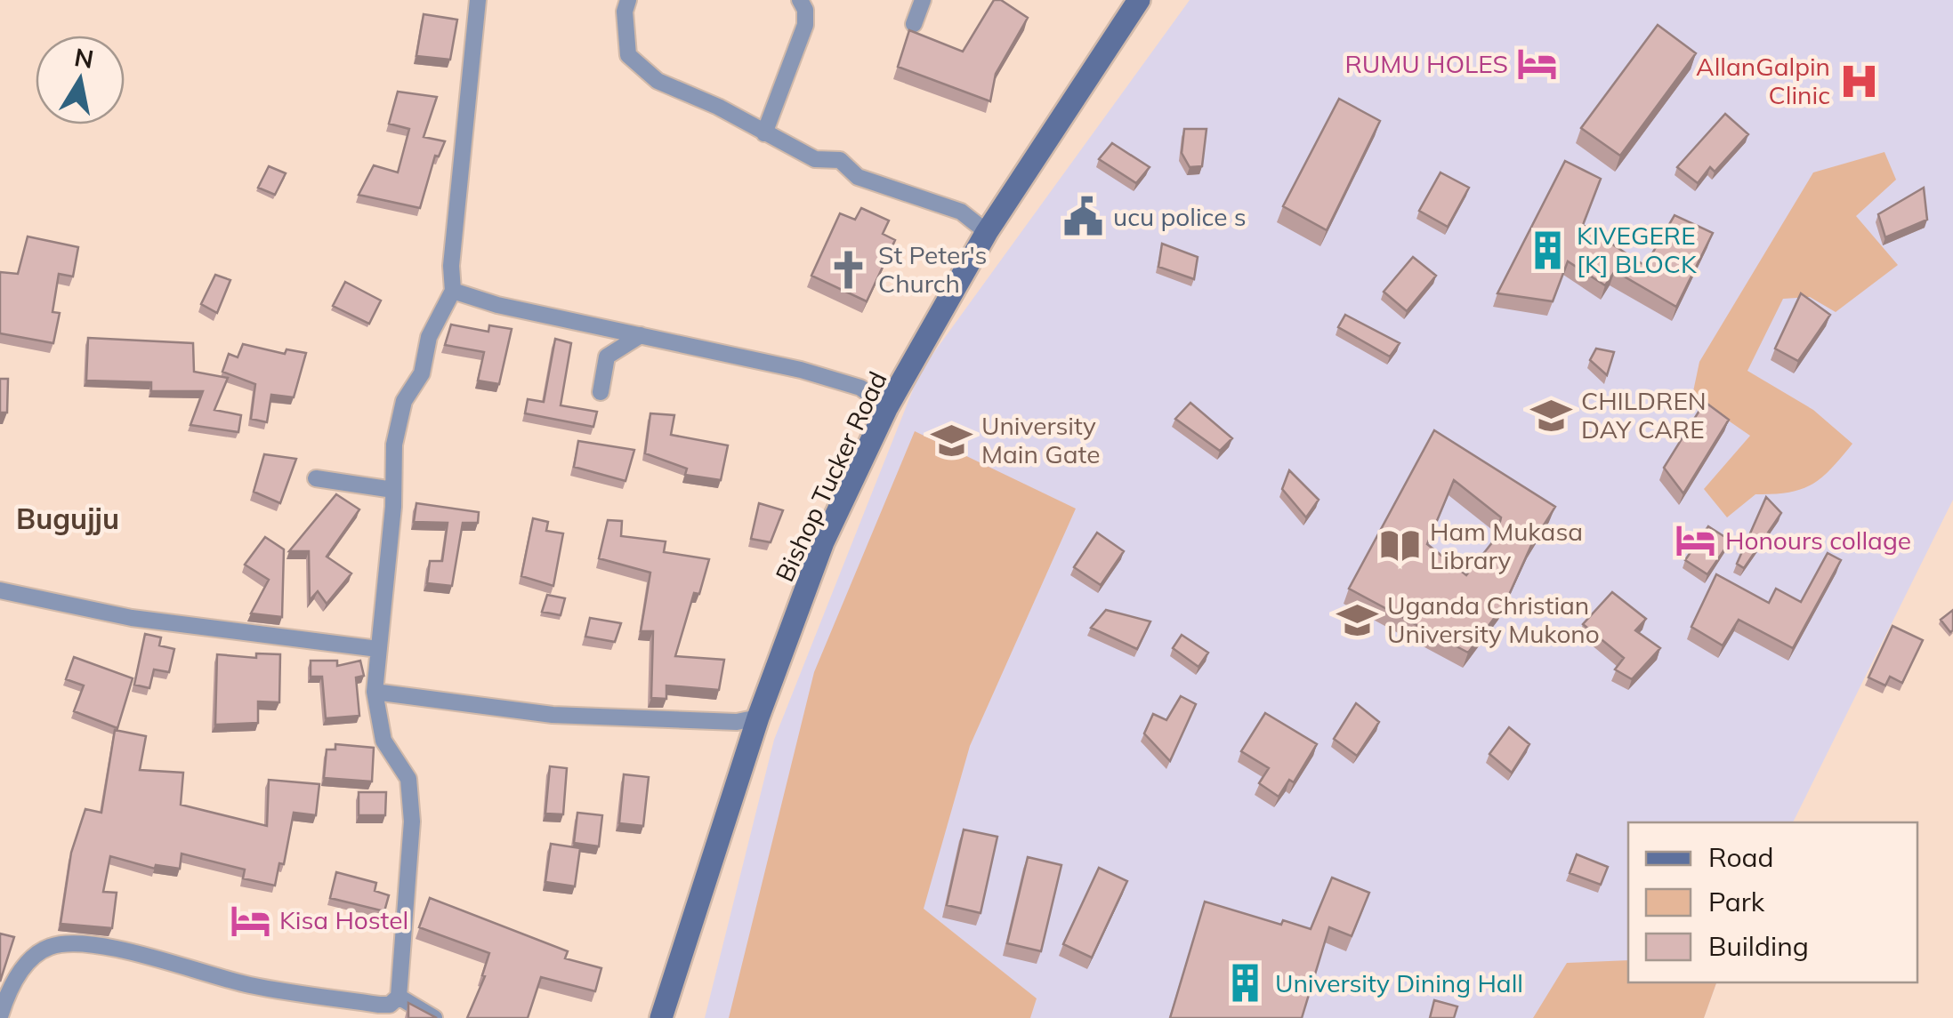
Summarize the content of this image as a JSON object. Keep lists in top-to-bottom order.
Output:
{
  "streets": {
    "main road": ["Bishop Tucker Road"]
  },
  "districts": ["Bugujju"],
  "places": {
    "hotel": ["RUMU HOLES", "Honours collage", "Kisa Hostel"],
    "hospital": ["AllanGalpin Clinic"],
    "public building": ["ucu police s"],
    "building": ["KIVEGERE [K] BLOCK", "University Dining Hall"],
    "church": ["St Peter's Church"],
    "school or university": ["CHILDREN DAY CARE", "University Main Gate", "Uganda Christian University Mukono"],
    "library": ["Ham Mukasa Library"]
  },
  "legend": ["Road", "Park", "Building"],
  "north": "top"
}
